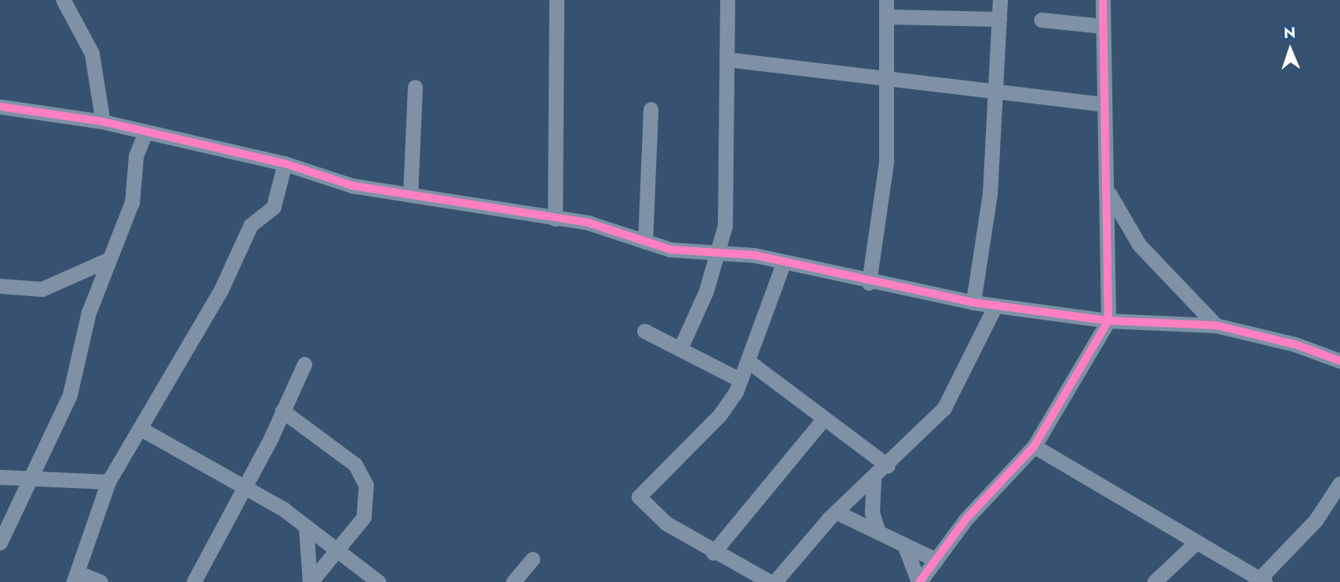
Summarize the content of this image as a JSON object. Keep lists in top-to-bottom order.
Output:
{
  "north": "top"
}
